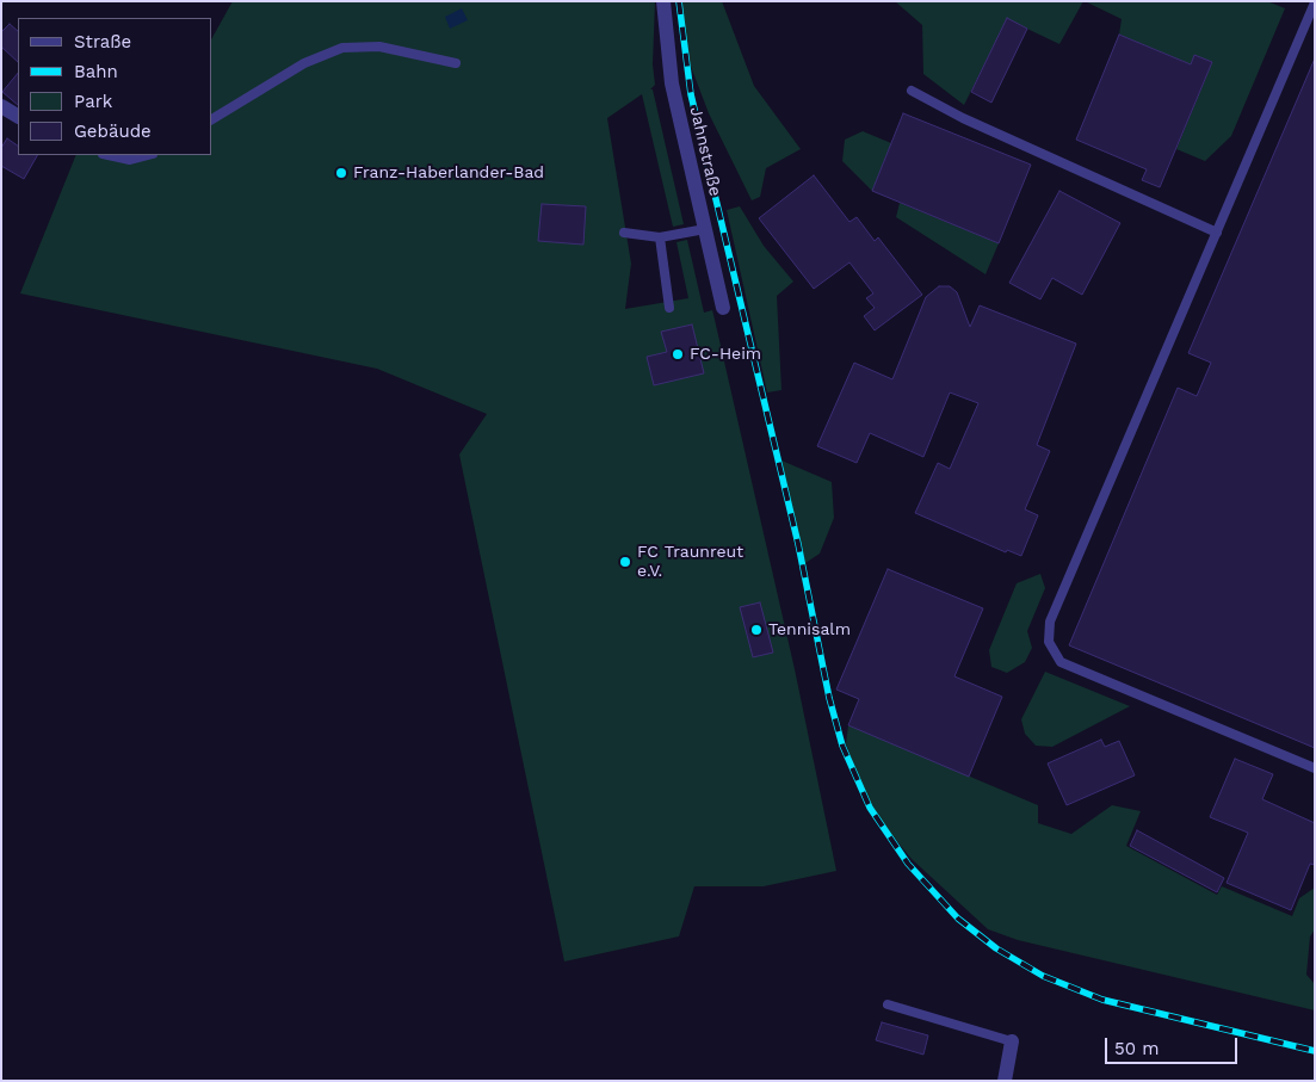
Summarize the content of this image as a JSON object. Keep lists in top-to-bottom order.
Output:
{
  "streets": {
    "street": ["Jahnstraße"]
  },
  "places": [
    "Franz-Haberlander-Bad",
    "FC-Heim",
    "FC Traunreut e.V.",
    "Tennisalm"
  ],
  "legend": [
    "Straße",
    "Bahn",
    "Park",
    "Gebäude"
  ],
  "scale_bar": "50 m"
}
